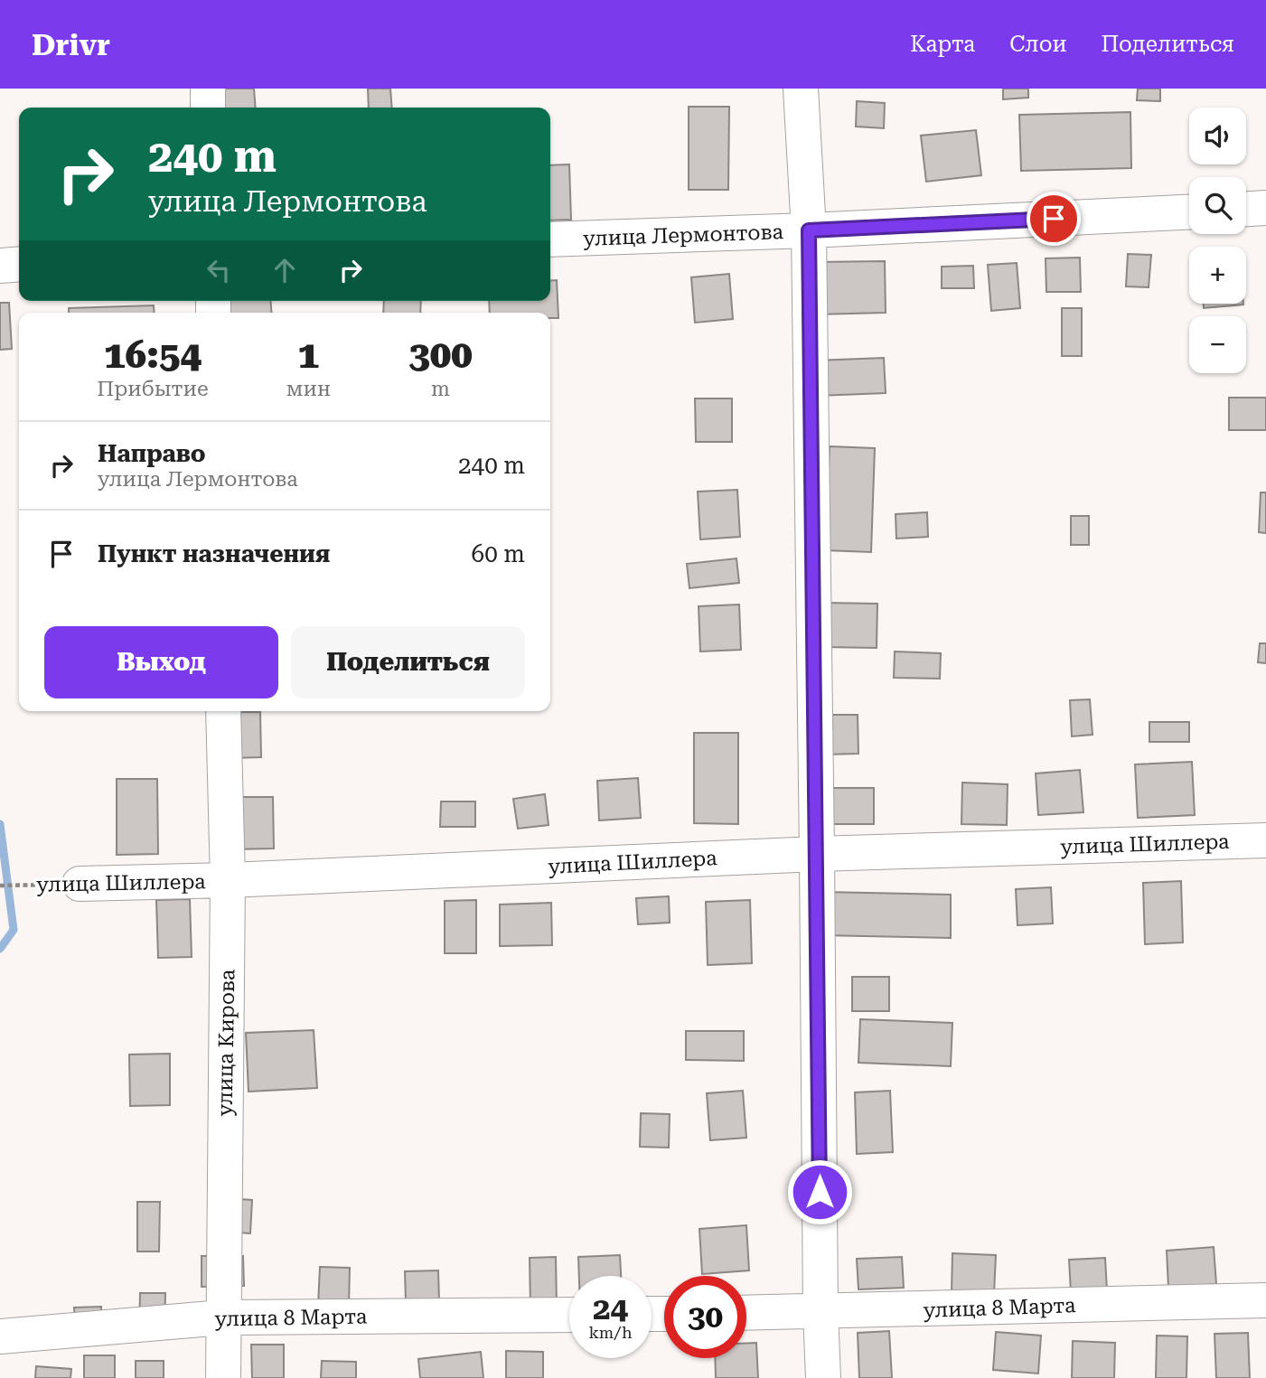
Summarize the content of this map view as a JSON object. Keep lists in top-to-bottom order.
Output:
{
  "streets": {
    "street": [
      "улица Лермонтова",
      "улица Шиллера",
      "улица Кирова",
      "улица 8 Марта"
    ]
  },
  "crossings": [
    ["улица Шиллера", "улица Кирова"],
    ["улица Кирова", "улица 8 Марта"]
  ],
  "page": {
    "header": "Drivr",
    "nav": ["Карта", "Слои", "Поделиться"],
    "map_buttons": ["+", "−"],
    "turn": ["240 m", "улица Лермонтова"],
    "eta": [
      "16:54",
      "Прибытие",
      "1",
      "мин",
      "300",
      "m"
    ],
    "list": [
      {
        "name": "Направо",
        "note": "улица Лермонтова",
        "value": "240 m"
      },
      {
        "name": "Пункт назначения",
        "value": "60 m"
      }
    ],
    "buttons": ["Выход", "Поделиться"],
    "speed": "24 km/h",
    "limit": "30"
  }
}
